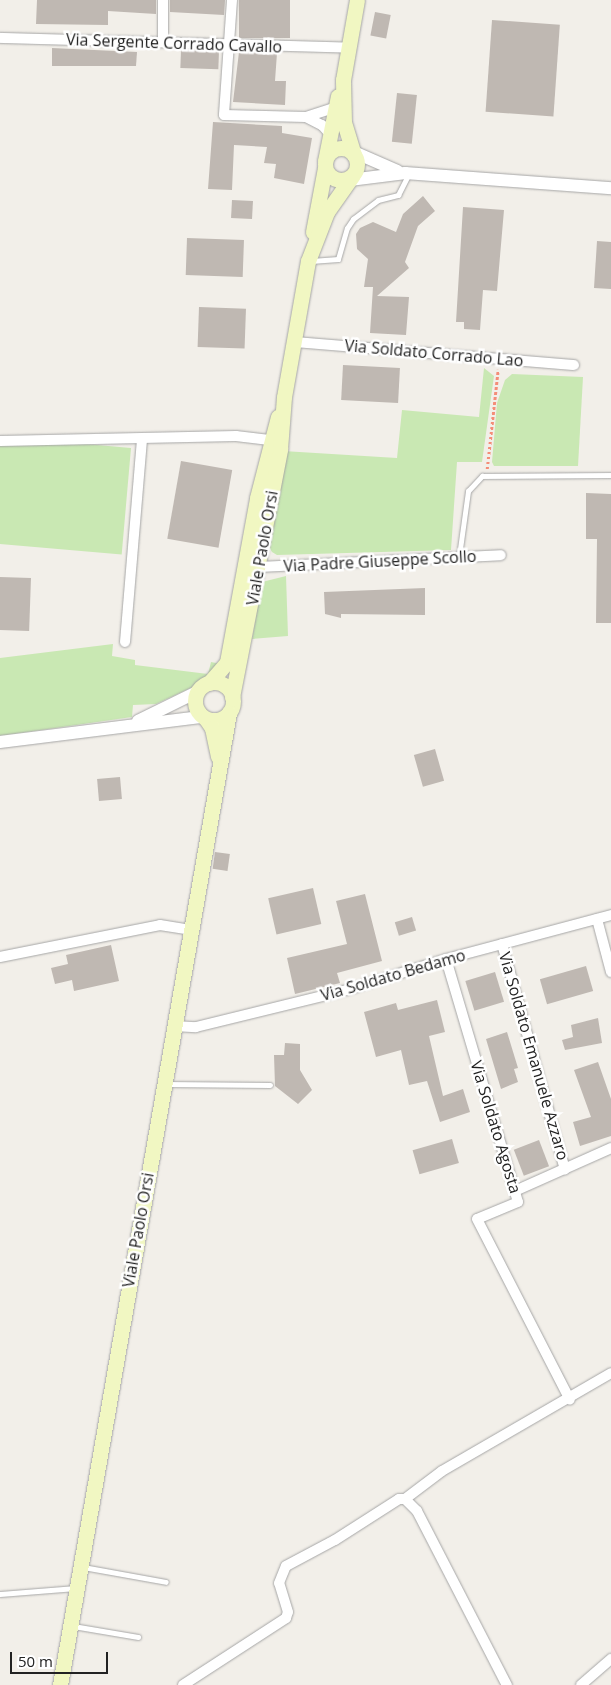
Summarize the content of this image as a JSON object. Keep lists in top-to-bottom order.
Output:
{
  "streets": {
    "main road": ["Viale Paolo Orsi"],
    "street": [
      "Via Sergente Corrado Cavallo",
      "Via Soldato Corrado Lao",
      "Via Padre Giuseppe Scollo",
      "Via Soldato Bedamo",
      "Via Soldato Emanuele Azzaro",
      "Via Soldato Agosta"
    ]
  },
  "crossings": [
    ["Via Soldato Corrado Lao", "Viale Paolo Orsi"],
    ["Viale Paolo Orsi", "Via Padre Giuseppe Scollo"],
    ["Viale Paolo Orsi", "Via Soldato Bedamo"],
    ["Via Soldato Bedamo", "Via Soldato Emanuele Azzaro"],
    ["Via Soldato Bedamo", "Via Soldato Agosta"]
  ],
  "scale_bar": "50 m"
}
